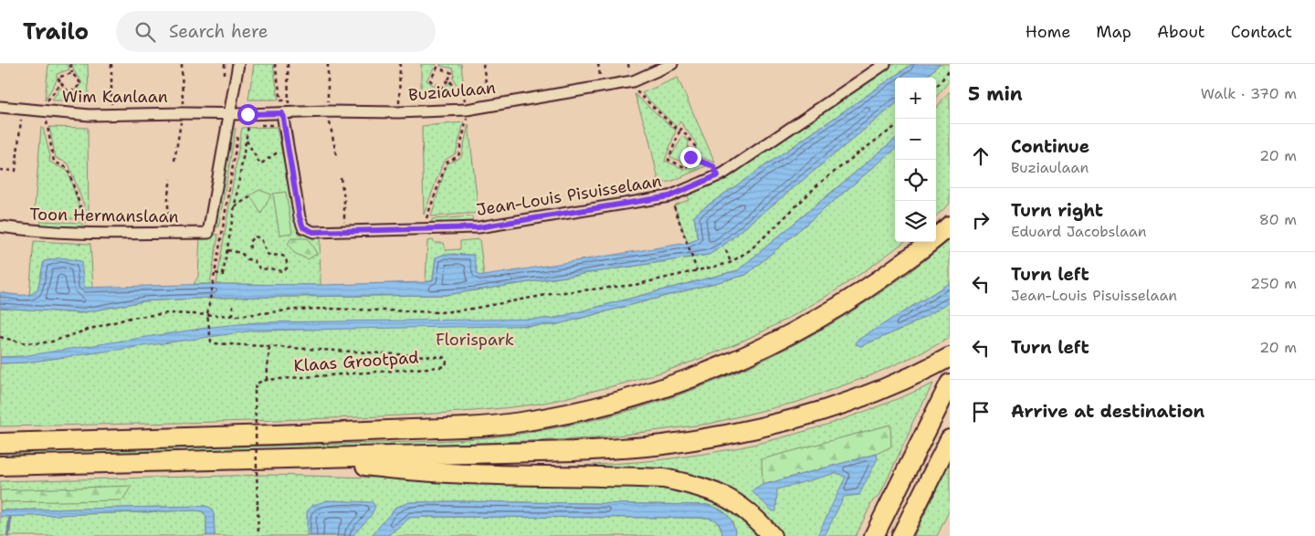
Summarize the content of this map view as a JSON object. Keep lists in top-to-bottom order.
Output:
{
  "streets": {
    "street": [
      "Buziaulaan",
      "Wim Kanlaan",
      "Jean-Louis Pisuisselaan",
      "Toon Hermanslaan"
    ],
    "path": ["Klaas Grootpad"]
  },
  "crossings": [
    ["Buziaulaan", "Wim Kanlaan"],
    ["Buziaulaan", "Jean-Louis Pisuisselaan"],
    ["Buziaulaan", "Toon Hermanslaan"],
    ["Wim Kanlaan", "Toon Hermanslaan"]
  ],
  "parks": ["Florispark"],
  "page": {
    "header": "Trailo",
    "search": "Search here",
    "nav": [
      "Home",
      "Map",
      "About",
      "Contact"
    ],
    "heading": ["5 min", "Walk · 370 m"],
    "map_buttons": ["+", "−"],
    "list": [
      ["Continue", "Buziaulaan", "20 m"],
      ["Turn right", "Eduard Jacobslaan", "80 m"],
      ["Turn left", "Jean-Louis Pisuisselaan", "250 m"],
      ["Turn left", "20 m"],
      "Arrive at destination"
    ]
  }
}
